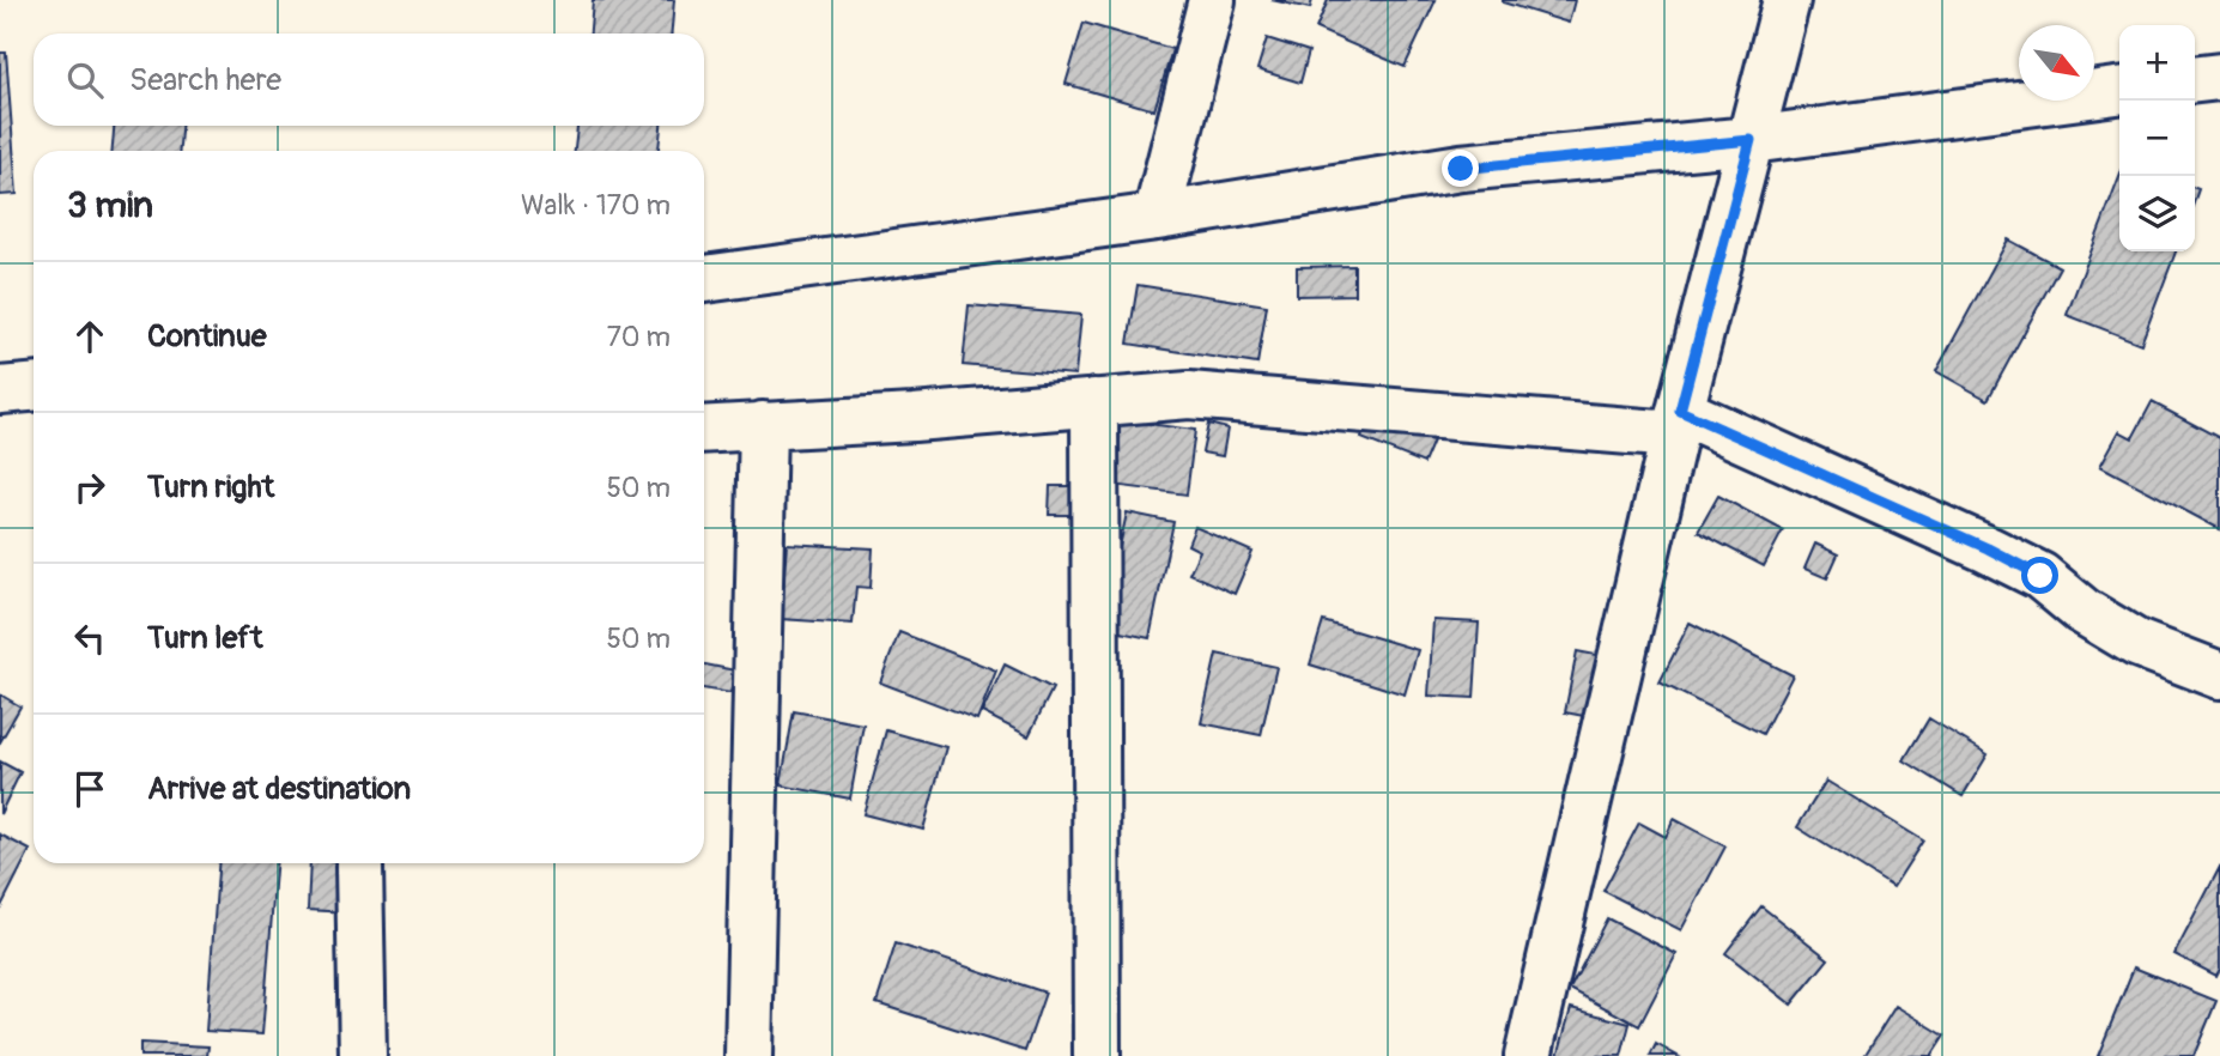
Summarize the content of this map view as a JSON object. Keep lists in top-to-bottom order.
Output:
{
  "north": "bottom right",
  "page": {
    "map_buttons": ["+", "−"],
    "search": "Search here",
    "heading": ["3 min", "Walk · 170 m"],
    "list": [
      ["Continue", "70 m"],
      ["Turn right", "50 m"],
      ["Turn left", "50 m"],
      "Arrive at destination"
    ]
  }
}
